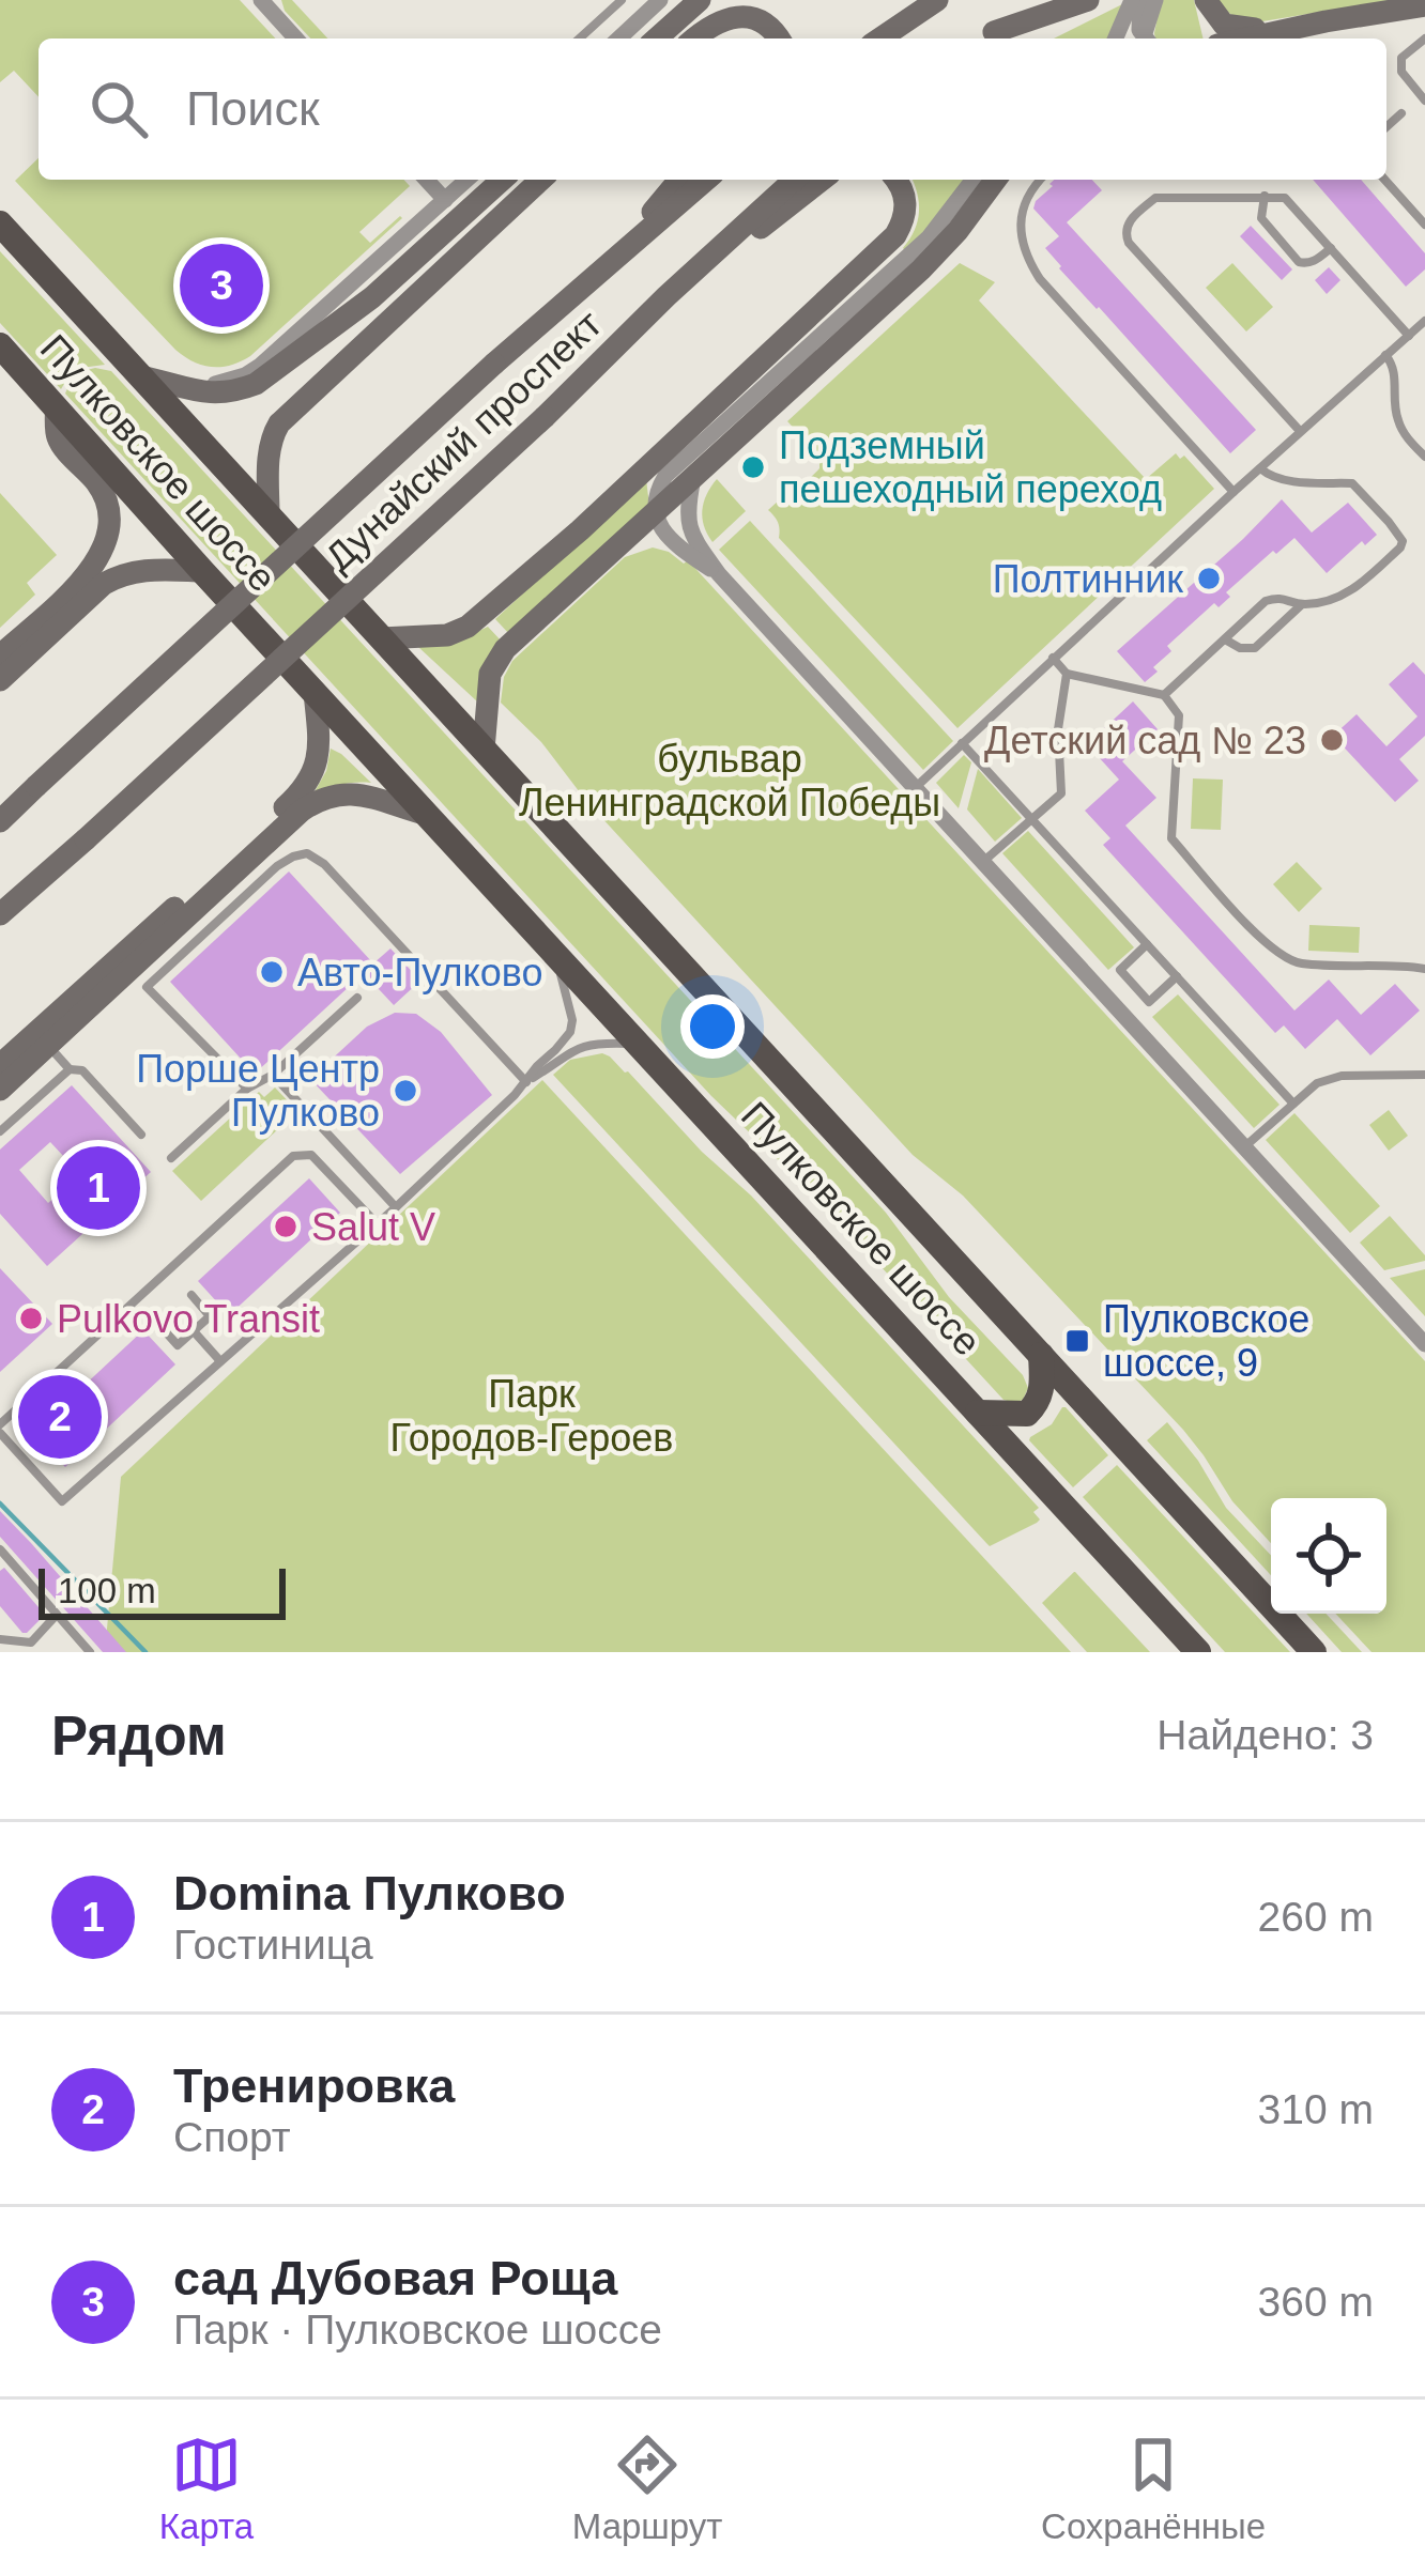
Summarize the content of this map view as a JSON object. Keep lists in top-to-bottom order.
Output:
{
  "streets": {
    "main road": ["Дунайский проспект", "Пулковское шоссе"]
  },
  "parks": ["бульвар Ленинградской Победы", "Парк Городов-Героев"],
  "places": {
    "other": [
      "Подземный пешеходный переход",
      "Полтинник",
      "Детский сад № 23",
      "Авто-Пулково",
      "Порше Центр Пулково",
      "Salut V",
      "Pulkovo Transit"
    ],
    "transit": ["Пулковское шоссе, 9"]
  },
  "scale_bar": "100 m",
  "page": {
    "search": "Поиск",
    "pins": ["3", "1", "2"],
    "scale": "100 m",
    "heading": ["Рядом", "Найдено: 3"],
    "list": [
      {
        "mark": "1",
        "name": "Domina Пулково",
        "note": "Гостиница",
        "value": "260 m"
      },
      {
        "mark": "2",
        "name": "Тренировка",
        "note": "Спорт",
        "value": "310 m"
      },
      {
        "mark": "3",
        "name": "сад Дубовая Роща",
        "note": "Парк · Пулковское шоссе",
        "value": "360 m"
      }
    ],
    "nav": ["Карта", "Маршрут", "Сохранённые"]
  }
}
